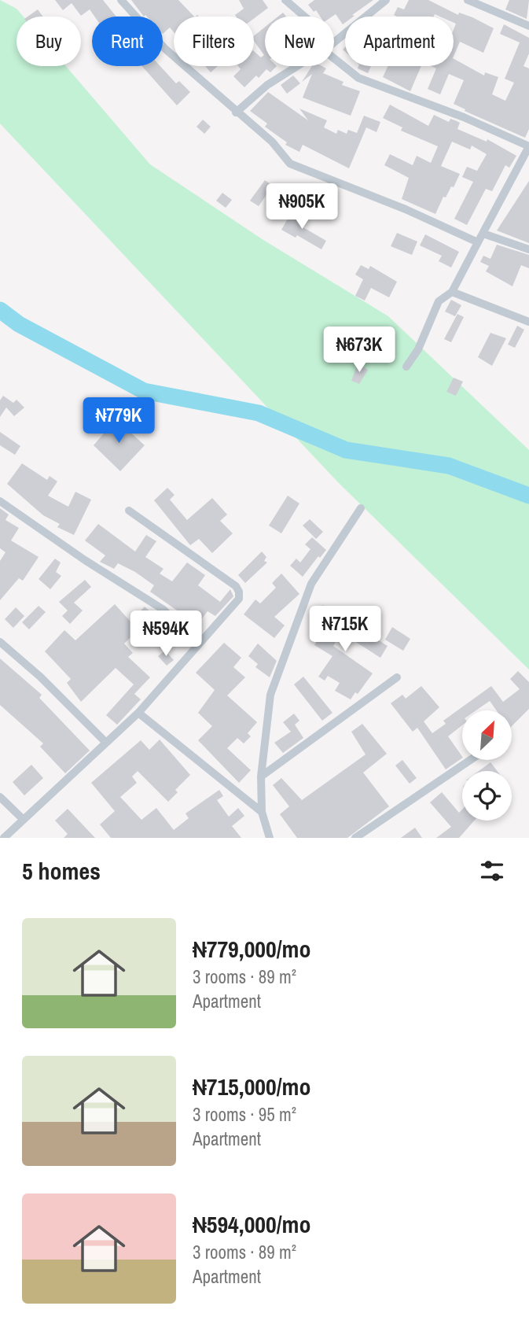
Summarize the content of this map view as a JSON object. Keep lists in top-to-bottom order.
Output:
{
  "north": "top right",
  "page": {
    "chip": [
      "Buy",
      "Rent",
      "Filters",
      "New",
      "Apartment"
    ],
    "price": [
      "₦905K",
      "₦673K",
      "₦779K",
      "₦715K",
      "₦594K"
    ],
    "heading": "5 homes",
    "list": [
      {
        "name": "₦779,000/mo",
        "note": "3 rooms · 89 m² · Apartment"
      },
      {
        "name": "₦715,000/mo",
        "note": "3 rooms · 95 m² · Apartment"
      },
      {
        "name": "₦594,000/mo",
        "note": "3 rooms · 89 m² · Apartment"
      }
    ]
  }
}
